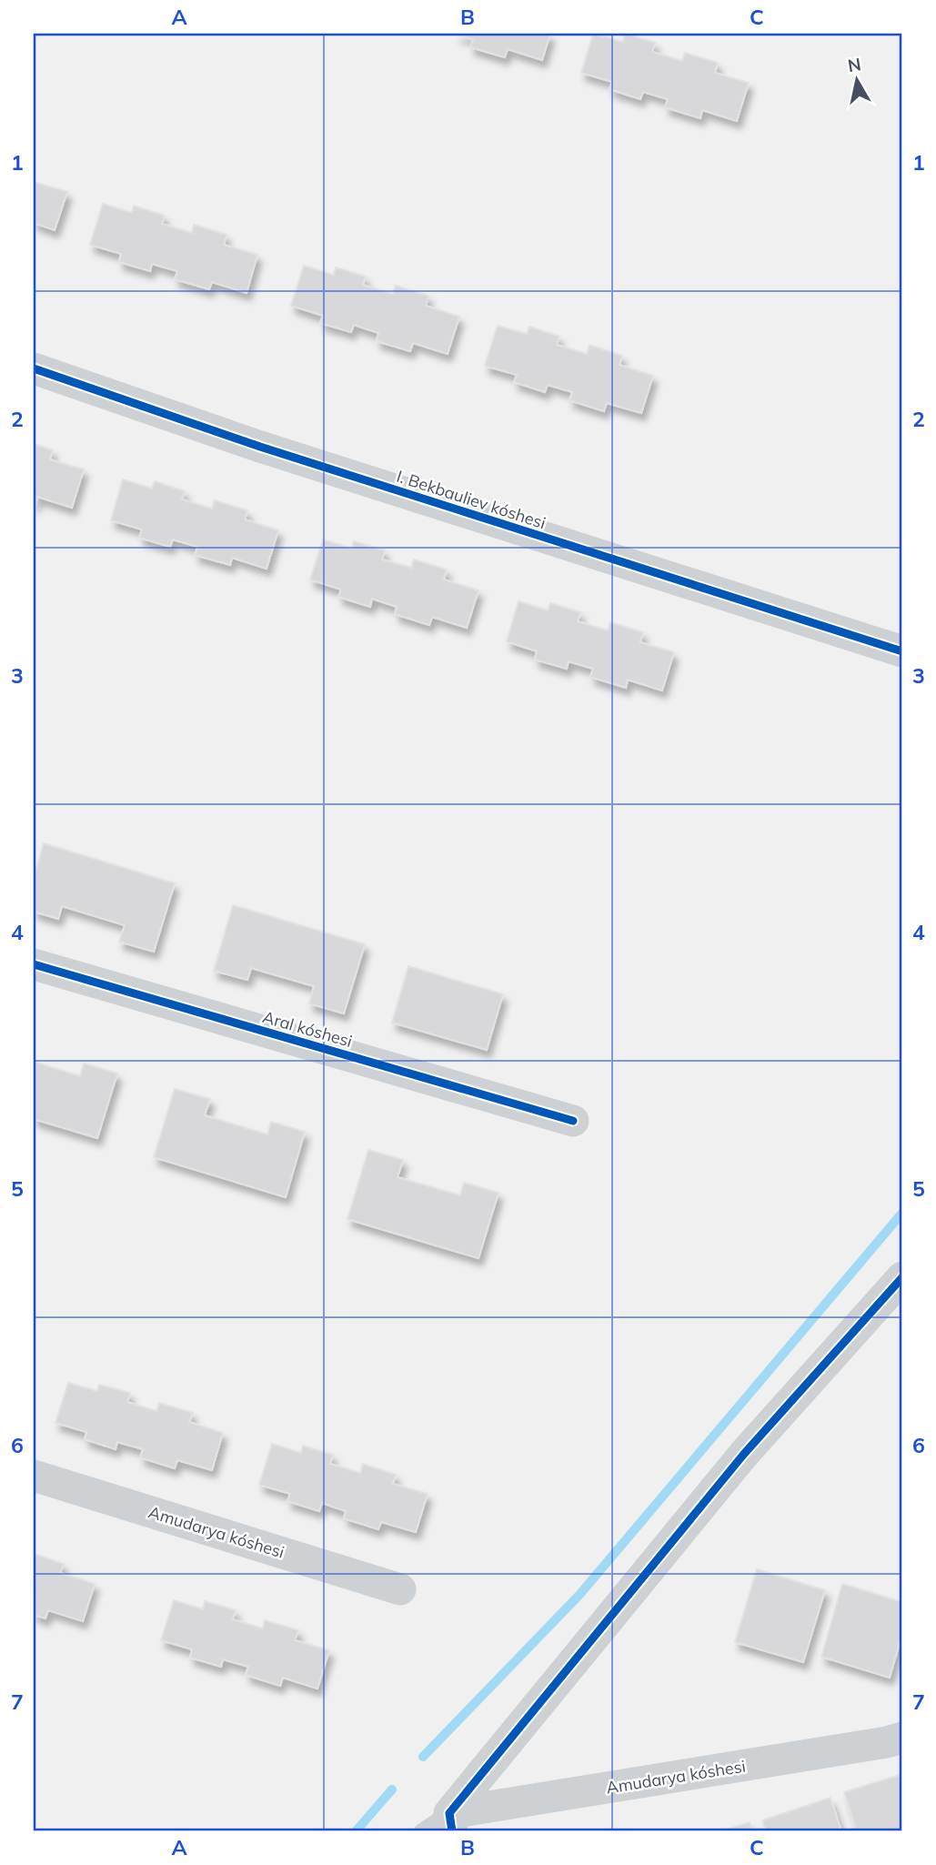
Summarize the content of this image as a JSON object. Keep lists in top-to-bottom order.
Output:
{
  "streets": {
    "street": ["I. Bekbauliev kóshesi", "Aral kóshesi", "Amudarya kóshesi"]
  },
  "north": "top",
  "grid": {
    "columns": ["A", "B", "C"],
    "rows": [
      "1",
      "2",
      "3",
      "4",
      "5",
      "6",
      "7"
    ]
  }
}
